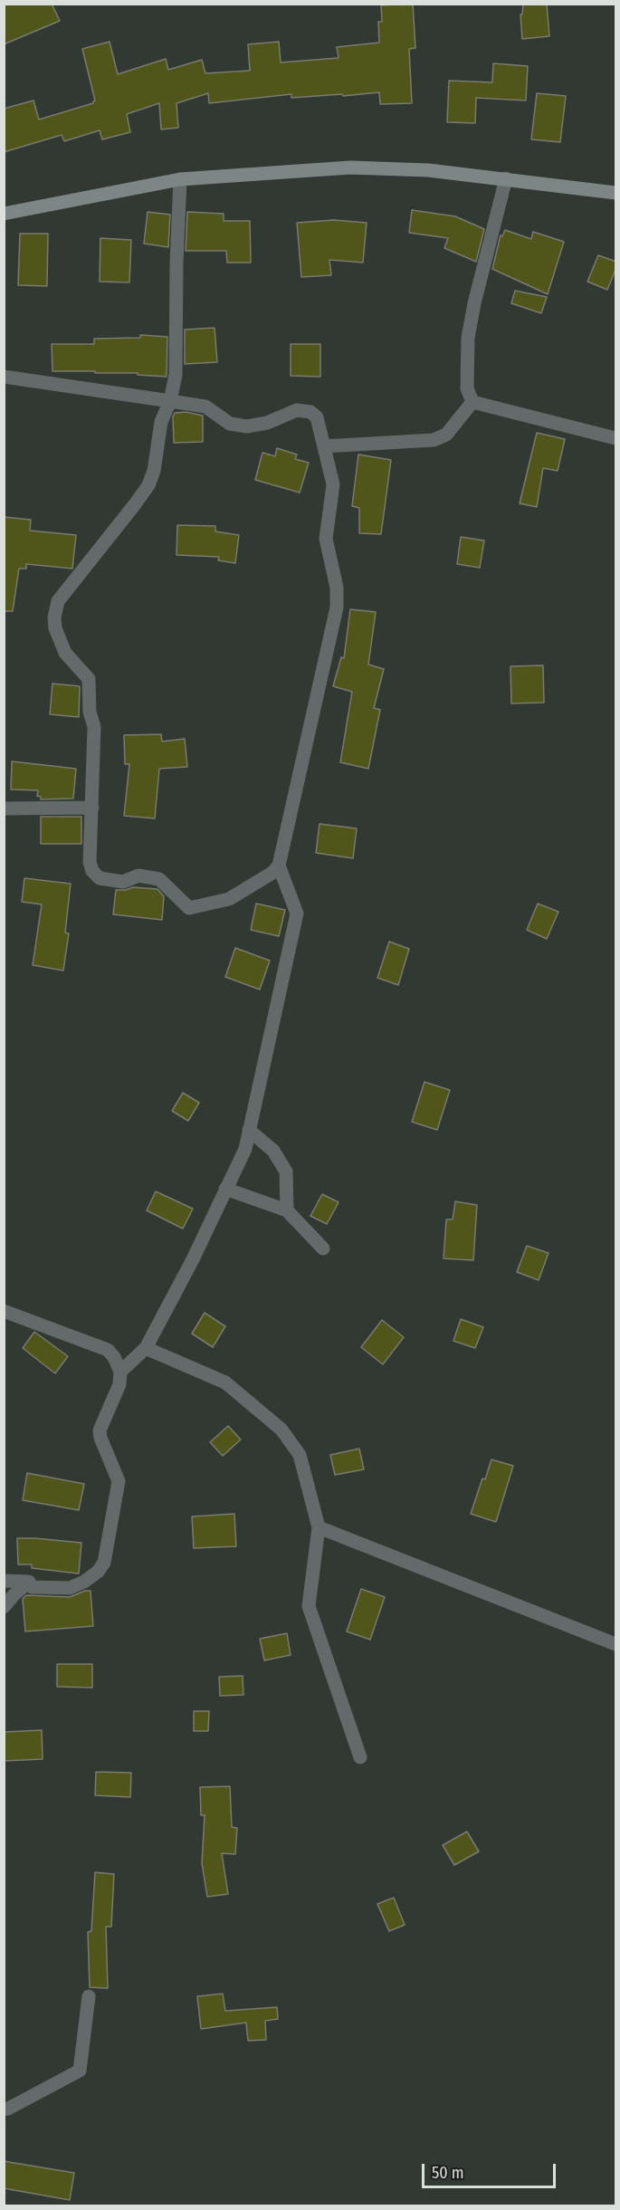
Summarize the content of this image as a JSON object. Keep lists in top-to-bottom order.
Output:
{
  "scale_bar": "50 m"
}
